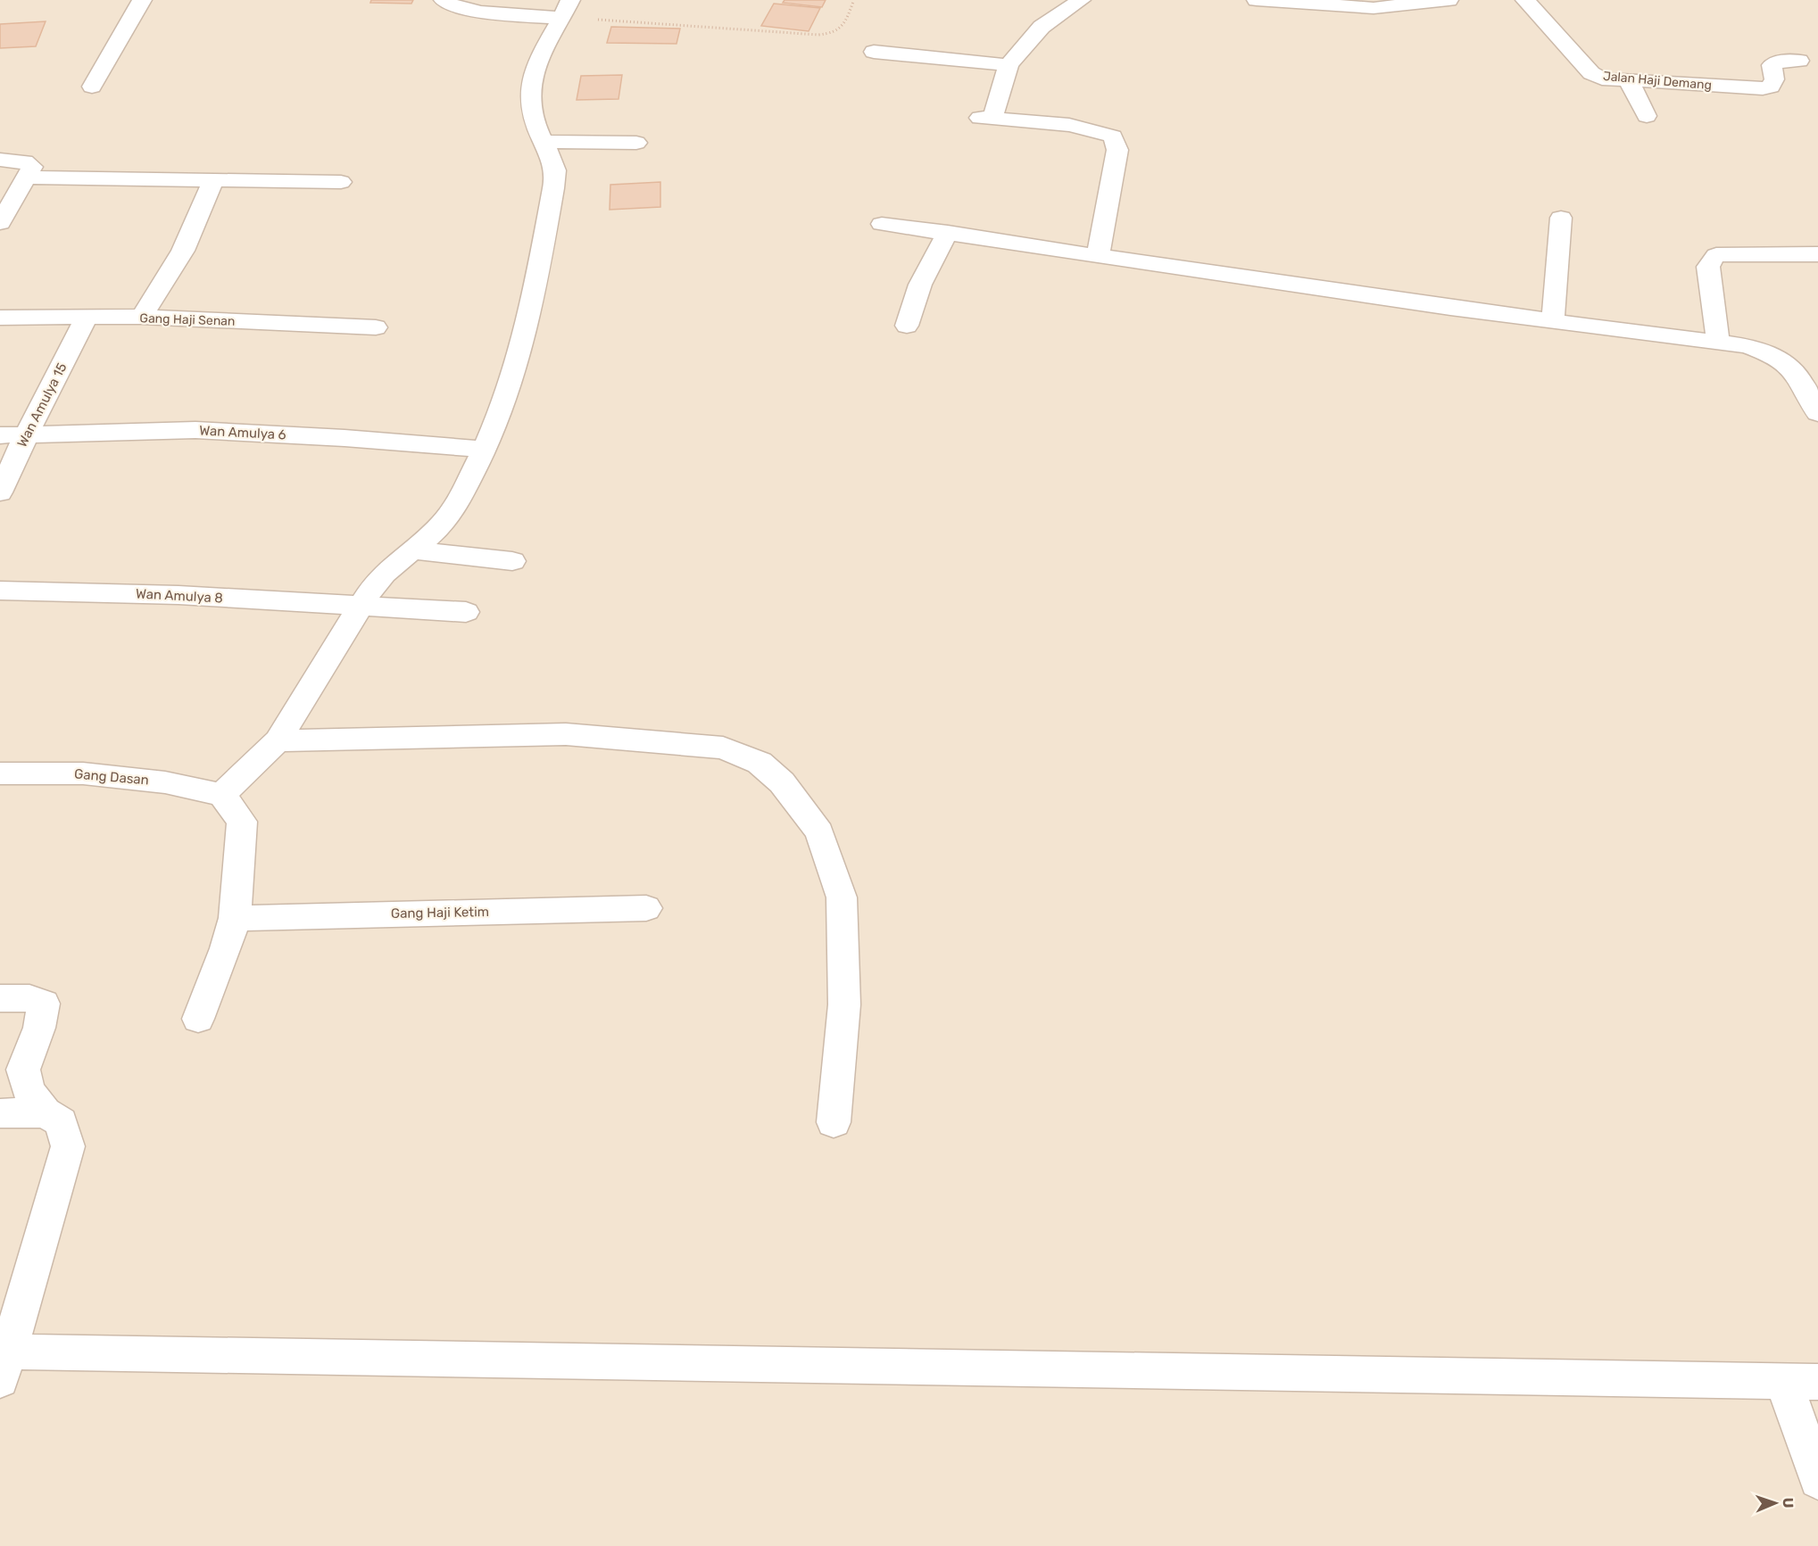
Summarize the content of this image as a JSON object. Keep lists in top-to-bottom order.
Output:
{
  "streets": {
    "street": [
      "Jalan Haji Demang",
      "Gang Haji Senan",
      "Wan Amulya 15",
      "Wan Amulya 6",
      "Wan Amulya 8",
      "Gang Dasan",
      "Gang Haji Ketim"
    ]
  },
  "crossings": [
    ["Gang Haji Senan", "Wan Amulya 15"],
    ["Wan Amulya 15", "Wan Amulya 6"]
  ],
  "north": "right"
}
